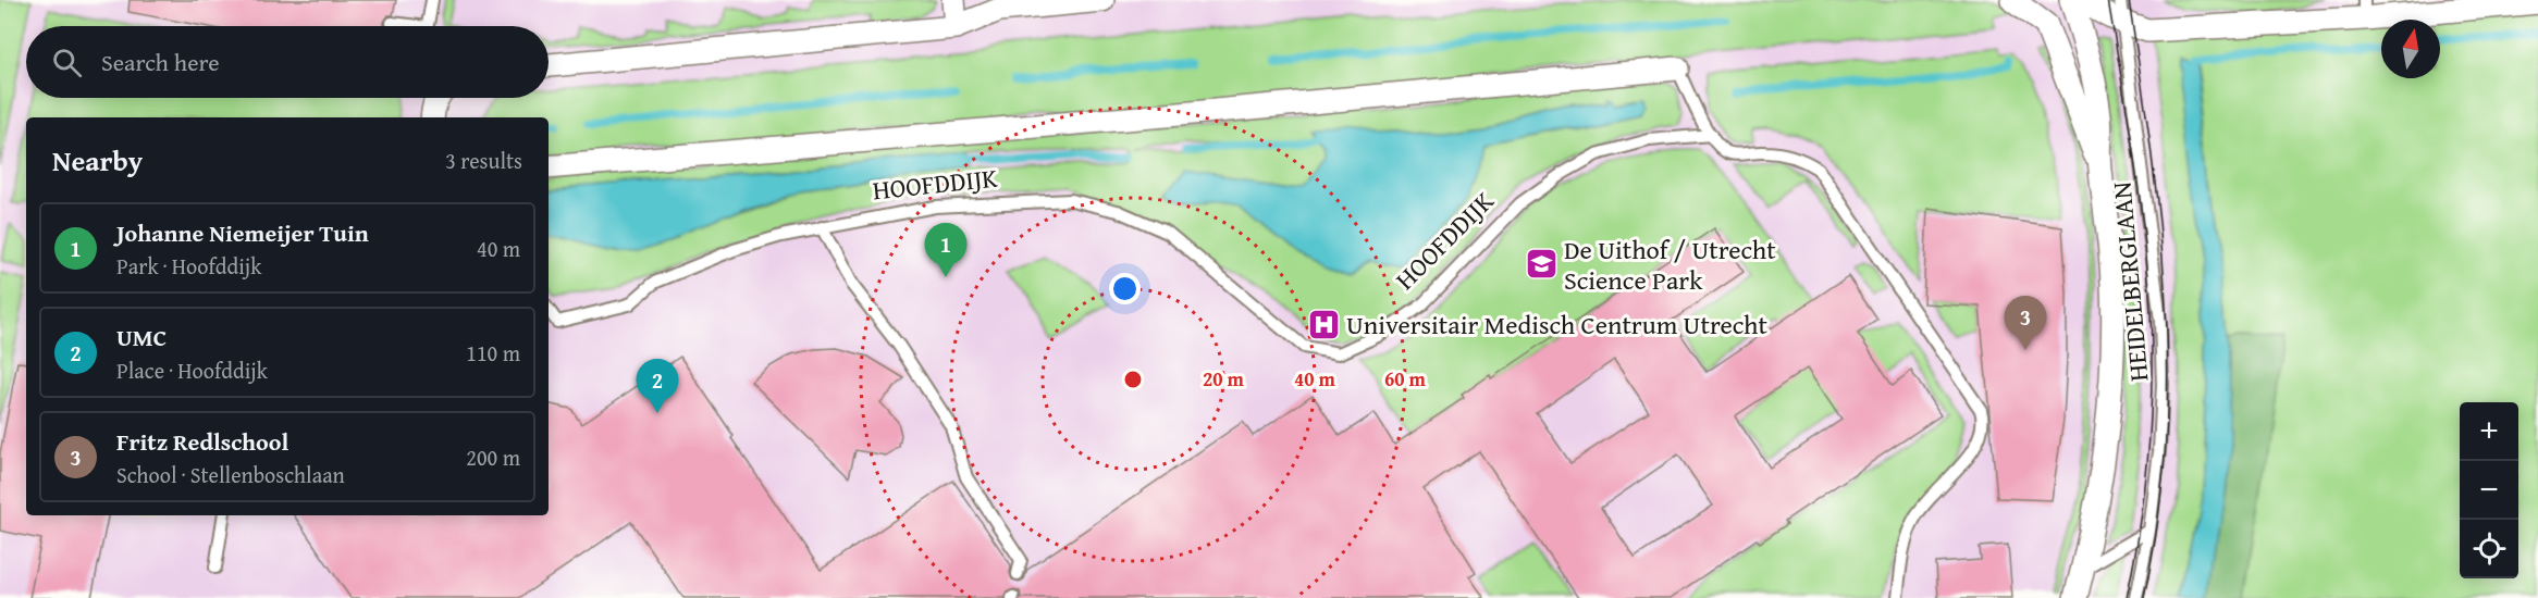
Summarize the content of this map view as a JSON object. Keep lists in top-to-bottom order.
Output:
{
  "streets": {
    "street": ["HOOFDDIJK"],
    "lane": ["HEIDELBERGLAAN"]
  },
  "places": {
    "school or university": ["De Uithof / Utrecht Science Park"],
    "hospital": ["Universitair Medisch Centrum Utrecht"]
  },
  "north": "top",
  "page": {
    "search": "Search here",
    "heading": ["Nearby", "3 results"],
    "list": [
      {
        "mark": "1",
        "name": "Johanne Niemeijer Tuin",
        "note": "Park · Hoofddijk",
        "value": "40 m"
      },
      {
        "mark": "2",
        "name": "UMC",
        "note": "Place · Hoofddijk",
        "value": "110 m"
      },
      {
        "mark": "3",
        "name": "Fritz Redlschool",
        "note": "School · Stellenboschlaan",
        "value": "200 m"
      }
    ],
    "pins": ["1", "3", "2"],
    "map_buttons": ["+", "−"]
  },
  "rings": ["20 m", "40 m", "60 m"]
}
